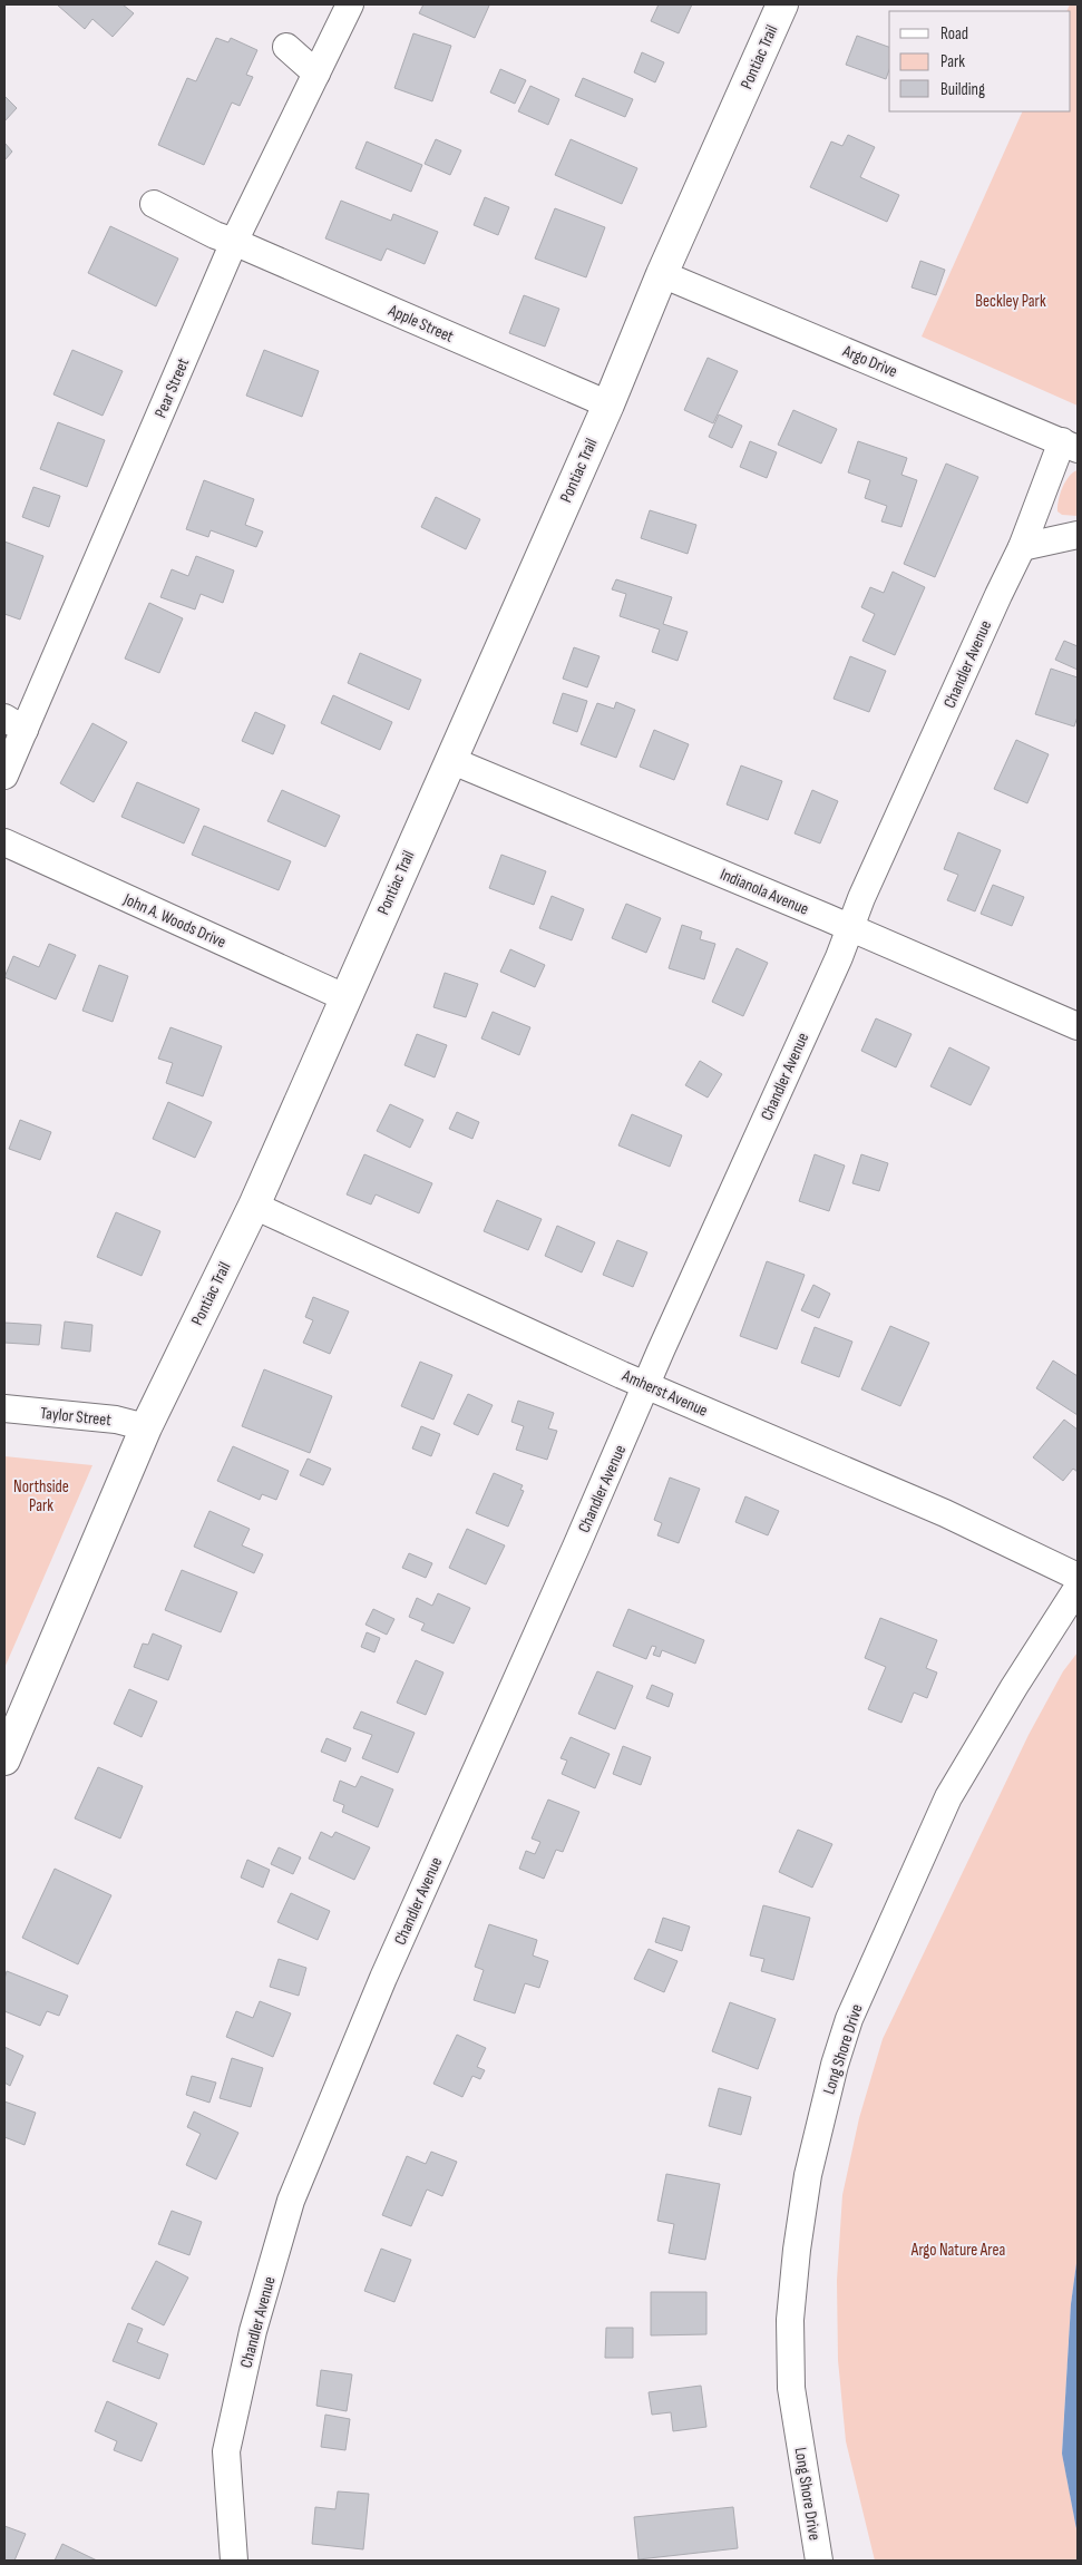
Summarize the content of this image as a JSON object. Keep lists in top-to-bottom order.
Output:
{
  "streets": {
    "main road": ["Pontiac Trail"],
    "street": [
      "Apple Street",
      "Argo Drive",
      "Pear Street",
      "Chandler Avenue",
      "Indianola Avenue",
      "John A. Woods Drive",
      "Amherst Avenue",
      "Taylor Street",
      "Long Shore Drive"
    ]
  },
  "crossings": [
    ["Pontiac Trail", "Apple Street"],
    ["Pontiac Trail", "Argo Drive"],
    ["Pontiac Trail", "Indianola Avenue"],
    ["Pontiac Trail", "John A. Woods Drive"],
    ["Pontiac Trail", "Amherst Avenue"],
    ["Pontiac Trail", "Taylor Street"],
    ["Apple Street", "Pear Street"],
    ["Argo Drive", "Chandler Avenue"],
    ["Chandler Avenue", "Indianola Avenue"],
    ["Chandler Avenue", "Amherst Avenue"]
  ],
  "parks": ["Beckley Park", "Northside Park", "Argo Nature Area"],
  "legend": ["Road", "Park", "Building"]
}
